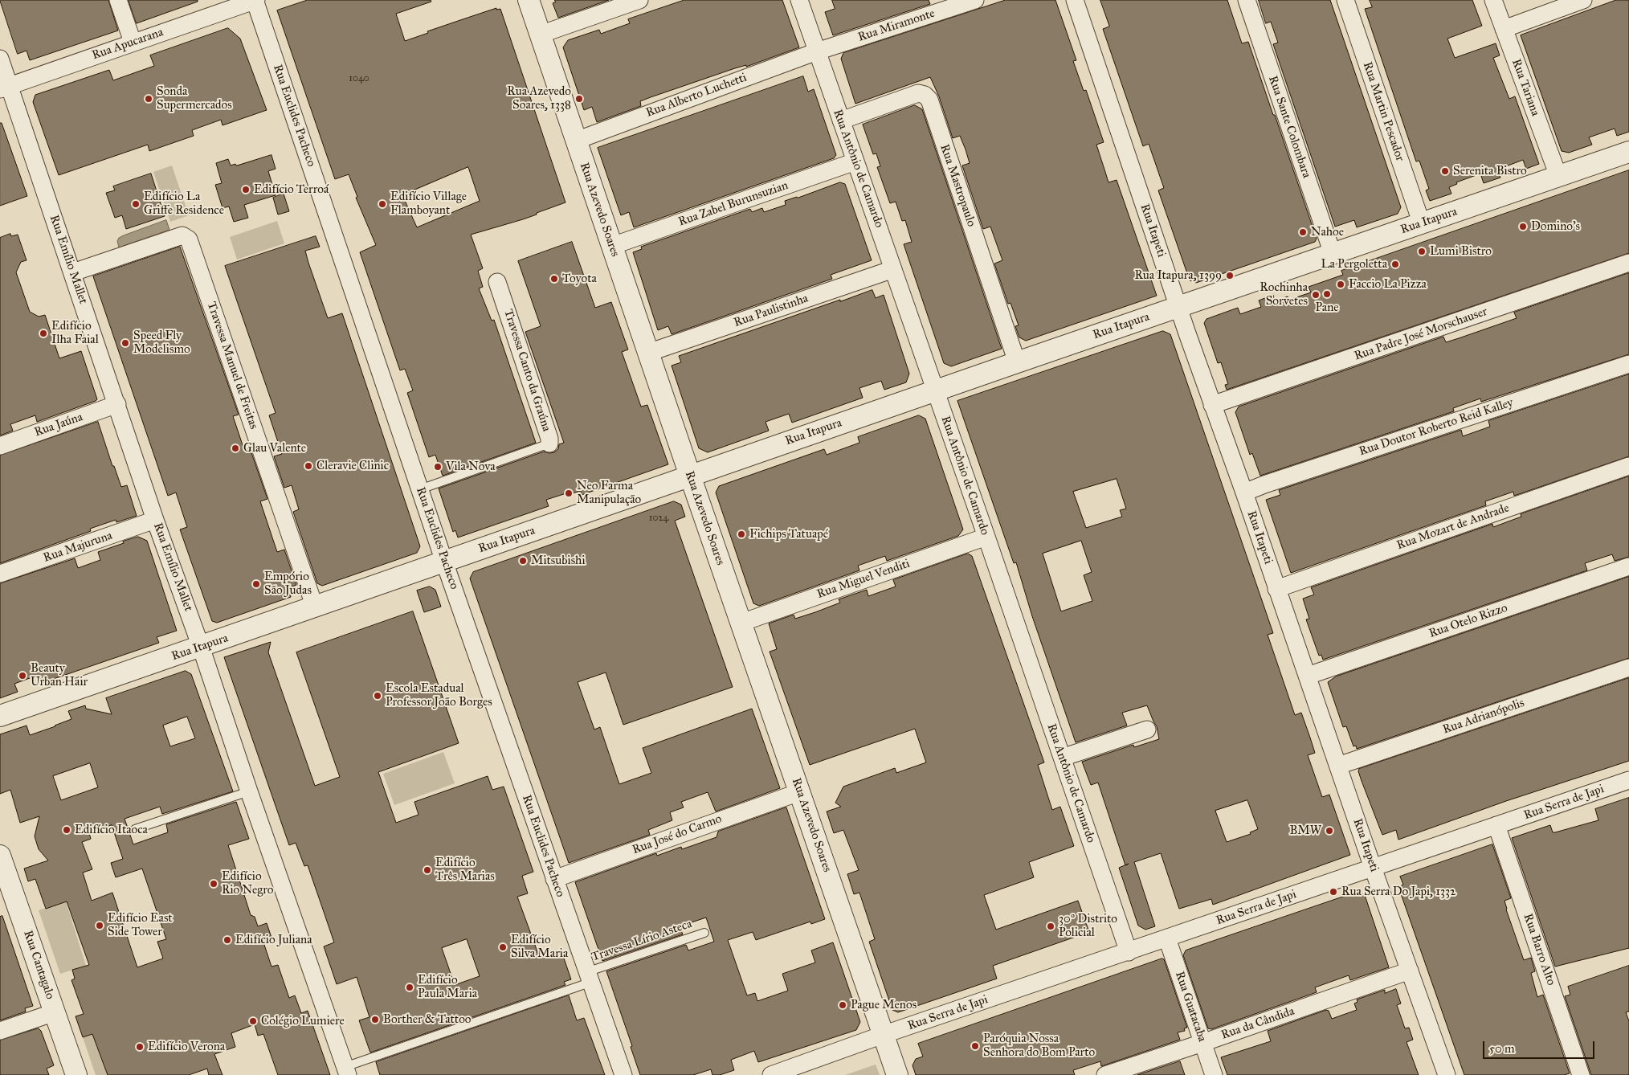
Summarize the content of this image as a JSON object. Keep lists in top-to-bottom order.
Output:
{
  "streets": {
    "street": [
      "Rua Miramonte",
      "Rua Apucarana",
      "Rua Tariana",
      "Rua Alberto Luchetti",
      "Rua Martin Pescador",
      "Rua Euclides Pacheco",
      "Rua Sante Colombara",
      "Rua Antônio de Camardo",
      "Rua Mastropaulo",
      "Rua Zabel Burunsuzian",
      "Rua Azevedo Soares",
      "Rua Itapura",
      "Rua Itapeti",
      "Rua Emílio Mallet",
      "Rua Paulistinha",
      "Rua Padre José Morschauser",
      "Travessa Manuel de Freitas",
      "Travessa Canto da Graúna",
      "Rua Jaúna",
      "Rua Doutor Roberto Reid Kalley",
      "Rua Mozart de Andrade",
      "Rua Majuruna",
      "Rua Miguel Venditi",
      "Rua Otelo Rizzo",
      "Rua Adrianópolis",
      "Rua Serra de Japi",
      "Rua José do Carmo",
      "Rua Barro Alto",
      "Rua Cantagalo",
      "Rua Guatacaba",
      "Rua da Cândida"
    ],
    "lane": ["Travessa Lírio Asteca"]
  },
  "crossings": [
    ["Rua Miramonte", "Rua Alberto Luchetti"],
    ["Rua Miramonte", "Rua Antônio de Camardo"],
    ["Rua Apucarana", "Rua Euclides Pacheco"],
    ["Rua Apucarana", "Rua Emílio Mallet"],
    ["Rua Tariana", "Rua Itapura"],
    ["Rua Alberto Luchetti", "Rua Antônio de Camardo"],
    ["Rua Alberto Luchetti", "Rua Azevedo Soares"],
    ["Rua Martin Pescador", "Rua Itapura"],
    ["Rua Euclides Pacheco", "Rua Itapura"],
    ["Rua Euclides Pacheco", "Travessa Canto da Graúna"],
    ["Rua Euclides Pacheco", "Rua José do Carmo"],
    ["Rua Euclides Pacheco", "Travessa Lírio Asteca"],
    ["Rua Sante Colombara", "Rua Itapura"],
    ["Rua Antônio de Camardo", "Rua Mastropaulo"],
    ["Rua Antônio de Camardo", "Rua Zabel Burunsuzian"],
    ["Rua Antônio de Camardo", "Rua Itapura"],
    ["Rua Antônio de Camardo", "Rua Paulistinha"],
    ["Rua Antônio de Camardo", "Rua Miguel Venditi"],
    ["Rua Antônio de Camardo", "Rua Serra de Japi"],
    ["Rua Mastropaulo", "Rua Itapura"],
    ["Rua Zabel Burunsuzian", "Rua Azevedo Soares"],
    ["Rua Azevedo Soares", "Rua Itapura"],
    ["Rua Azevedo Soares", "Rua Paulistinha"],
    ["Rua Azevedo Soares", "Rua Miguel Venditi"],
    ["Rua Azevedo Soares", "Rua Serra de Japi"],
    ["Rua Azevedo Soares", "Rua José do Carmo"],
    ["Rua Itapura", "Rua Itapeti"],
    ["Rua Itapura", "Rua Emílio Mallet"],
    ["Rua Itapura", "Travessa Manuel de Freitas"],
    ["Rua Itapeti", "Rua Padre José Morschauser"],
    ["Rua Itapeti", "Rua Doutor Roberto Reid Kalley"],
    ["Rua Itapeti", "Rua Mozart de Andrade"],
    ["Rua Itapeti", "Rua Otelo Rizzo"],
    ["Rua Itapeti", "Rua Adrianópolis"],
    ["Rua Itapeti", "Rua Serra de Japi"],
    ["Rua Itapeti", "Rua da Cândida"],
    ["Rua Emílio Mallet", "Travessa Manuel de Freitas"],
    ["Rua Emílio Mallet", "Rua Jaúna"],
    ["Rua Emílio Mallet", "Rua Majuruna"],
    ["Rua Emílio Mallet", "Travessa Lírio Asteca"],
    ["Rua Serra de Japi", "Rua Barro Alto"],
    ["Rua Serra de Japi", "Rua Guatacaba"],
    ["Rua Guatacaba", "Rua da Cândida"]
  ],
  "places": [
    "Sonda Supermercados",
    "Rua Azevedo Soares, 1338",
    "Serenita Bistro",
    "Edifício Terroá",
    "Edifício La Griffe Residence",
    "Edifício Village Flamboyant",
    "Domino's",
    "Nahoe",
    "Lumi Bistro",
    "La Pergoletta",
    "Rua Itapura, 1399",
    "Toyota",
    "Faccio La Pizza",
    "Pane",
    "Rochinha Sorvetes",
    "Edifício Ilha Faial",
    "Speed Fly Modelismo",
    "Glau Valente",
    "Cleravie Clinic",
    "Vila Nova",
    "Neo Farma Manipulação",
    "Fichips Tatuapé",
    "Mitsubishi",
    "Empório São Judas",
    "Beauty Urban Hair",
    "Escola Estadual Professor João Borges",
    "Edifício Itaoca",
    "BMW",
    "Edifício Três Marias",
    "Edifício Rio Negro",
    "Rua Serra Do Japi, 1332",
    "Edifício East Side Tower",
    "30º Distrito Policial",
    "Edifício Juliana",
    "Edifício Silva Maria",
    "Edifício Paula Maria",
    "Pague Menos",
    "Borther & Tattoo",
    "Colégio Lumiere",
    "Paróquia Nossa Senhora do Bom Parto",
    "Edifício Verona"
  ],
  "house_numbers": ["1040", "1024"],
  "scale_bar": "50 m"
}
